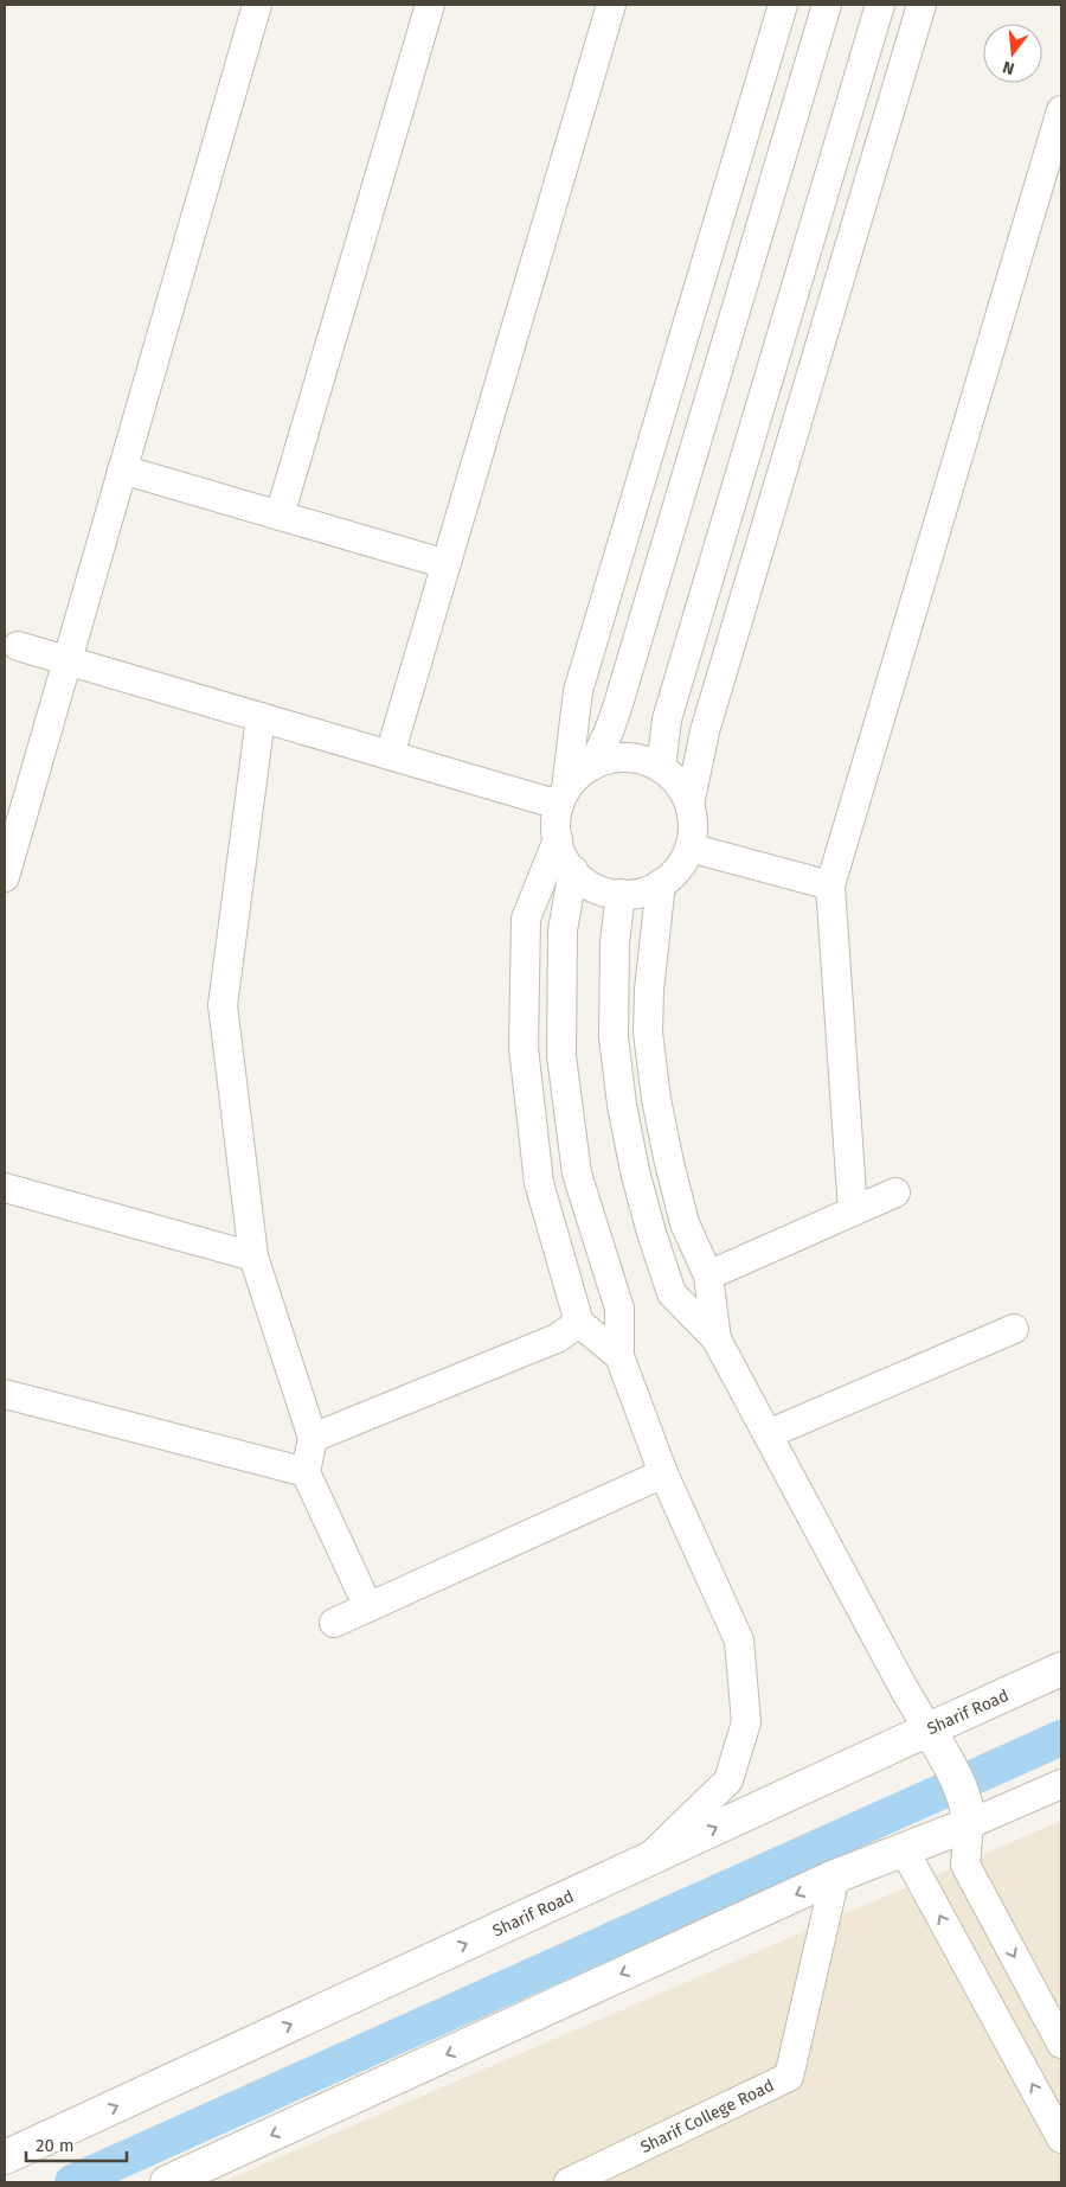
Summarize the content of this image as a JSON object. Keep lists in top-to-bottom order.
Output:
{
  "streets": {
    "street": ["Sharif Road", "Sharif College Road"]
  },
  "scale_bar": "20 m",
  "north": "bottom"
}
